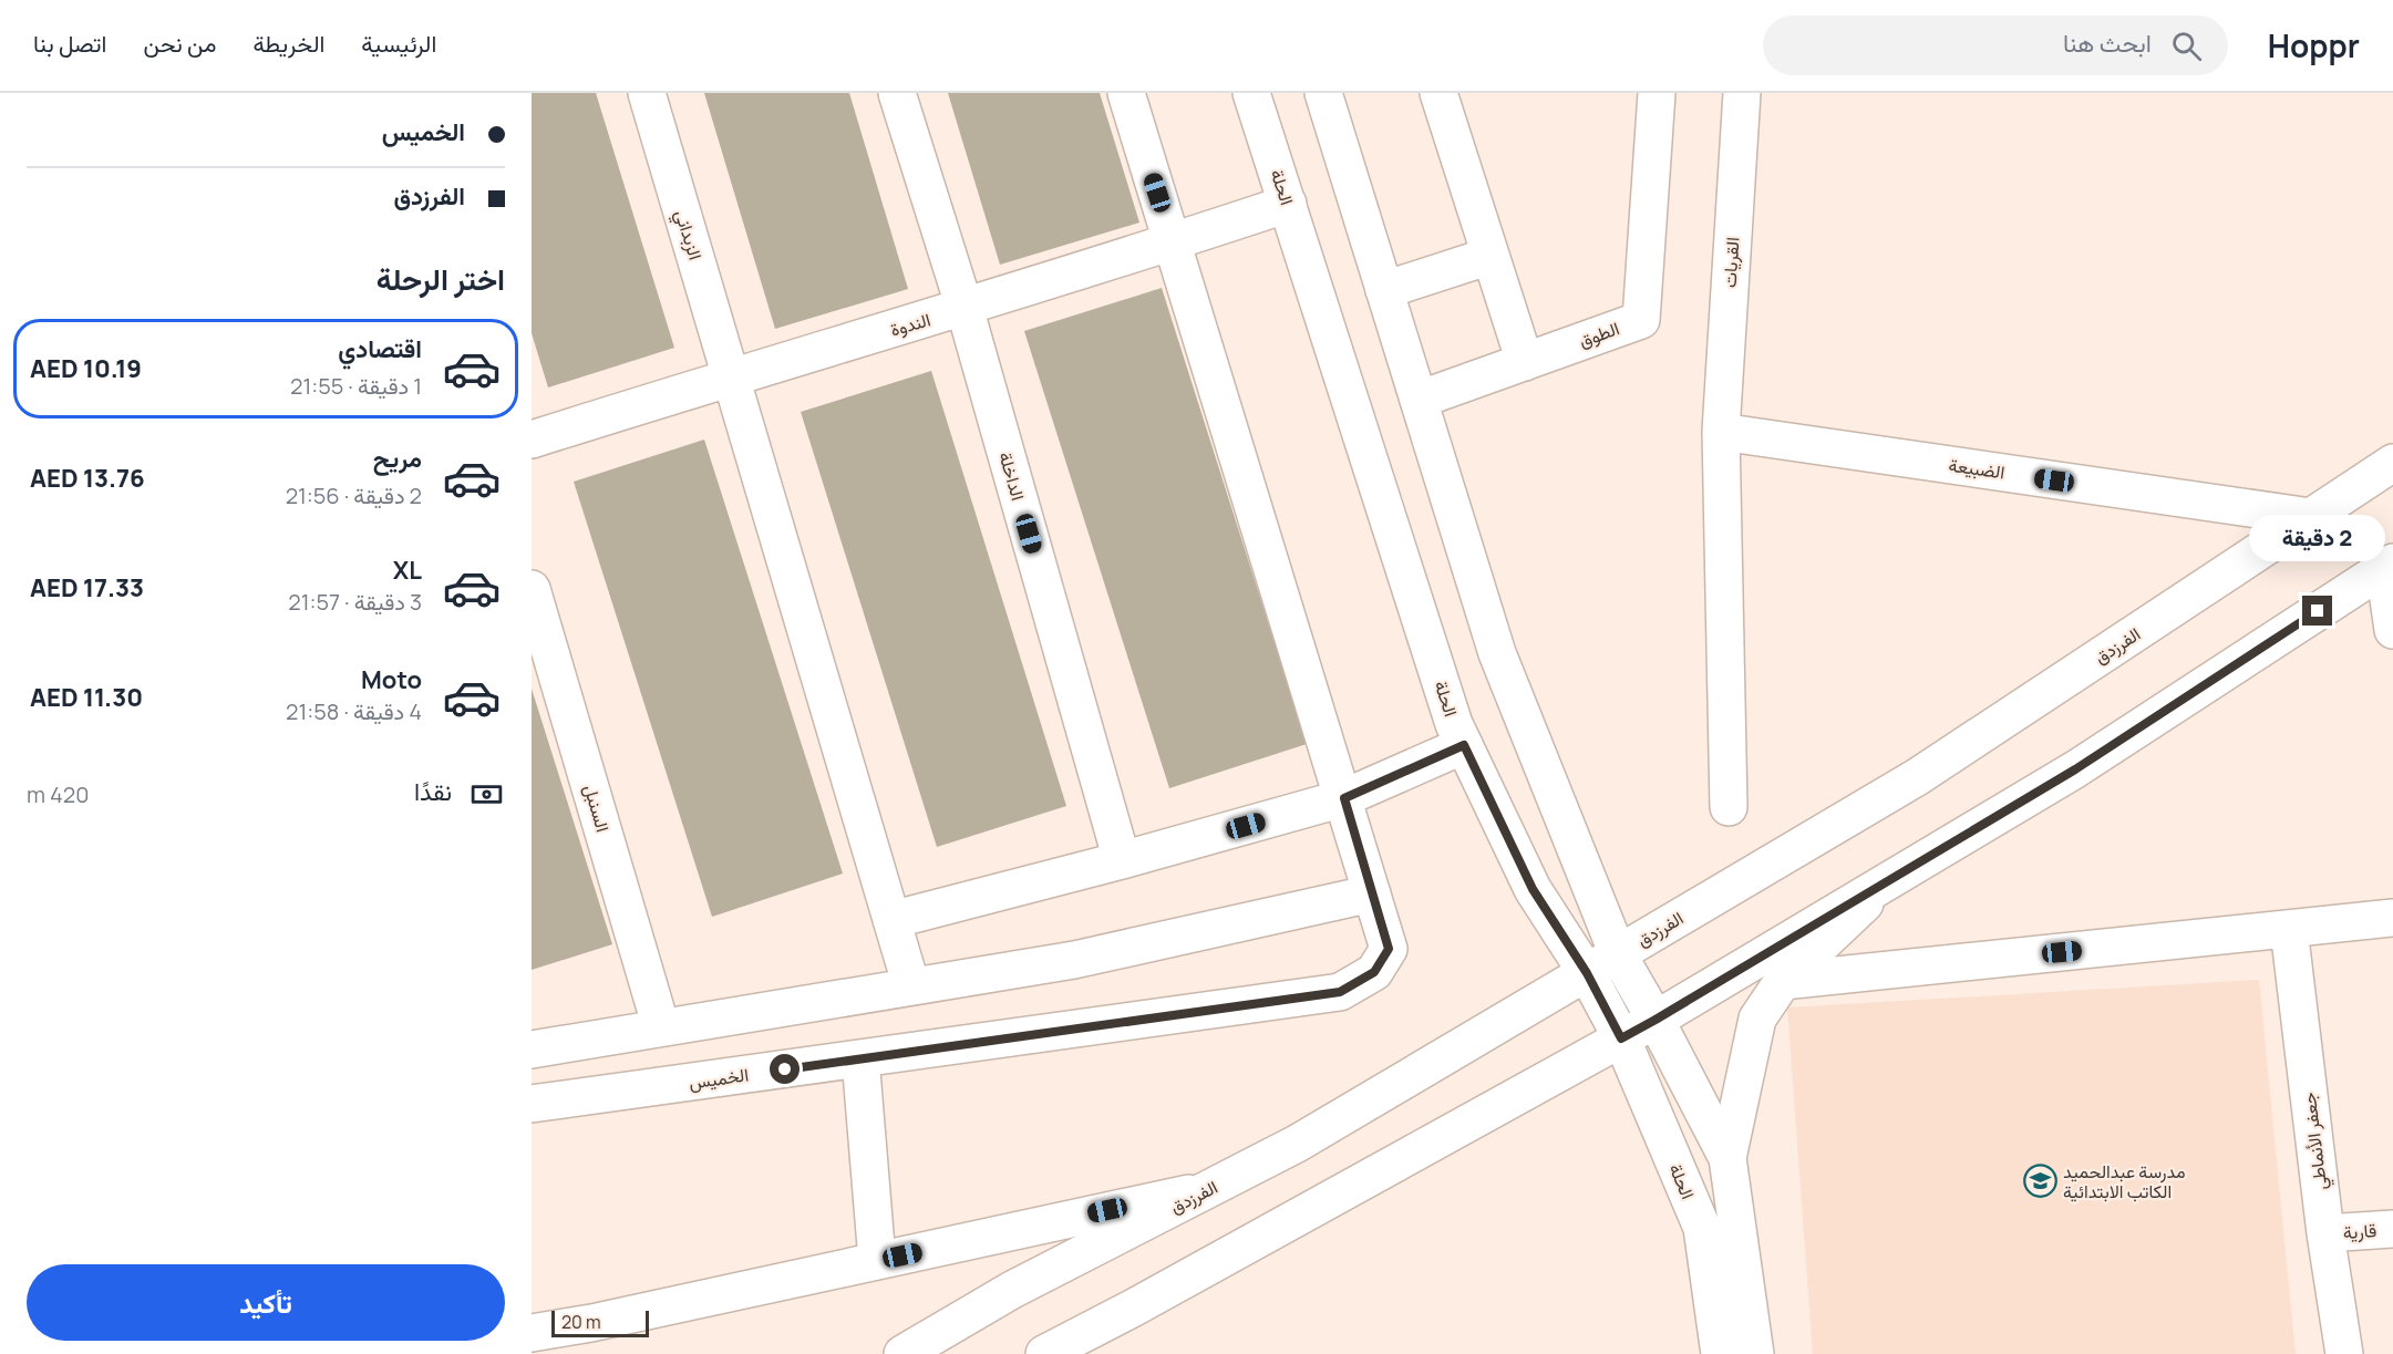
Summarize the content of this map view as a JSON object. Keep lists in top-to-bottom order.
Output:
{
  "streets": {
    "street": [
      "الحلة",
      "الزبداني",
      "القريات",
      "الندوة",
      "الطوق",
      "الضبيعة",
      "الداخلة",
      "الفرزدق",
      "السنبل",
      "الخميس",
      "جعفر الأنماطي",
      "قارية"
    ]
  },
  "crossings": [
    ["الحلة", "الندوة"],
    ["الحلة", "الفرزدق"],
    ["الزبداني", "الندوة"],
    ["القريات", "الضبيعة"],
    ["الندوة", "الداخلة"],
    ["الضبيعة", "الفرزدق"],
    ["جعفر الأنماطي", "قارية"]
  ],
  "places": {
    "school or university": ["مدرسة عبدالحميد الكاتب الابتدائية"]
  },
  "scale_bar": "20 m",
  "page": {
    "header": "Hoppr",
    "search": "ابحث هنا",
    "nav": [
      "الرئيسية",
      "الخريطة",
      "من نحن",
      "اتصل بنا"
    ],
    "banner": ["الخميس", "الفرزدق"],
    "heading": "اختر الرحلة",
    "list": [
      {
        "name": "اقتصادي",
        "note": "1 دقيقة · 21:55",
        "value": "AED 10.19"
      },
      {
        "name": "مريح",
        "note": "2 دقيقة · 21:56",
        "value": "AED 13.76"
      },
      {
        "name": "XL",
        "note": "3 دقيقة · 21:57",
        "value": "AED 17.33"
      },
      {
        "name": "Moto",
        "note": "4 دقيقة · 21:58",
        "value": "AED 11.30"
      }
    ],
    "bubble": "2 دقيقة",
    "pay": ["نقدًا", "420 m"],
    "buttons": "تأكيد",
    "scale": "20 m"
  }
}
